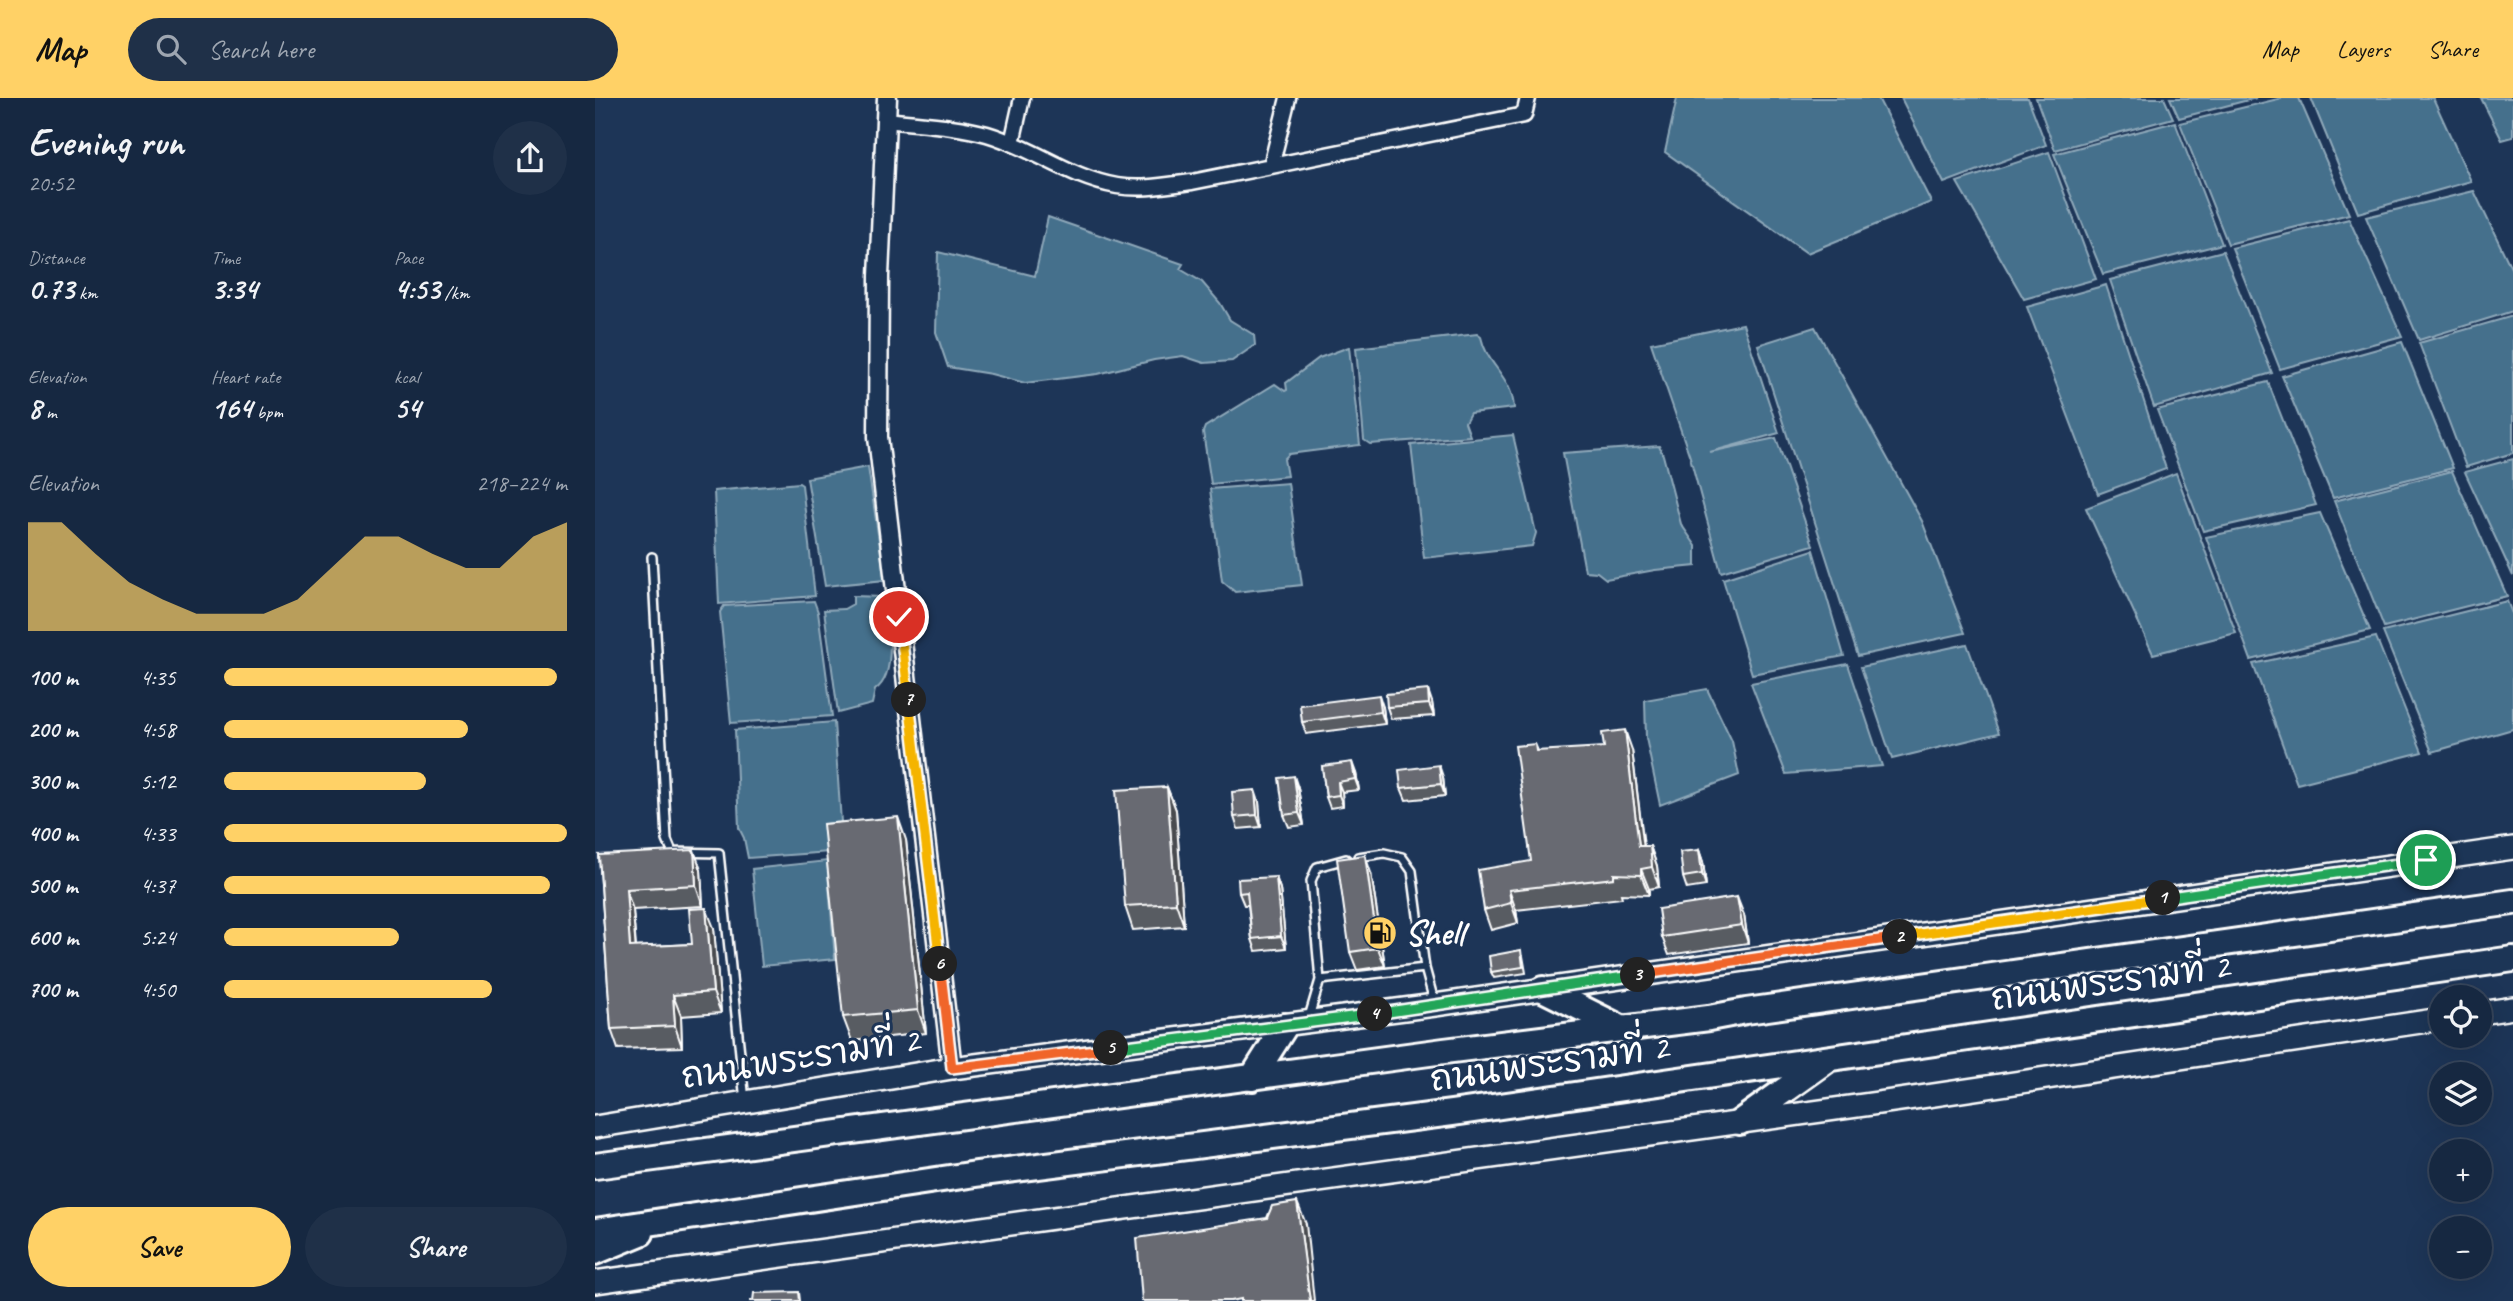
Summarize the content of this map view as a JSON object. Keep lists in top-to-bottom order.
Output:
{
  "streets": {
    "highway": ["ถนนพระรามที่ 2"]
  },
  "places": {
    "fuel station": ["Shell"]
  },
  "page": {
    "header": "Map",
    "search": "Search here",
    "nav": ["Map", "Layers", "Share"],
    "heading": ["Evening run", "20:52"],
    "stats": [
      ["Distance", "0.73 km"],
      ["Time", "3:34"],
      ["Pace", "4:53 /km"],
      ["Elevation", "8 m"],
      ["Heart rate", "164 bpm"],
      ["kcal", "54"]
    ],
    "chart": ["Elevation", "218–224 m"],
    "list": [
      {
        "name": "100 m",
        "note": "4:35"
      },
      {
        "name": "200 m",
        "note": "4:58"
      },
      {
        "name": "300 m",
        "note": "5:12"
      },
      {
        "name": "400 m",
        "note": "4:33"
      },
      {
        "name": "500 m",
        "note": "4:37"
      },
      {
        "name": "600 m",
        "note": "5:24"
      },
      {
        "name": "700 m",
        "note": "4:50"
      }
    ],
    "pins": [
      "7",
      "1",
      "2",
      "6",
      "3",
      "4",
      "5"
    ],
    "map_buttons": ["+", "−"],
    "buttons": ["Save", "Share"]
  }
}
